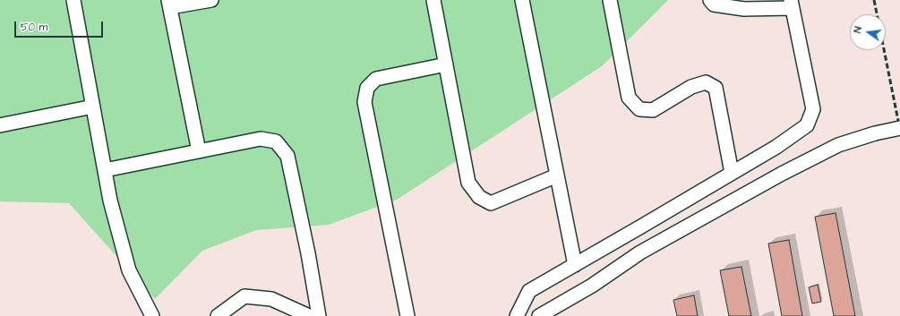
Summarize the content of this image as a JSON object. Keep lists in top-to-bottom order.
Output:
{
  "scale_bar": "50 m",
  "north": "left"
}
